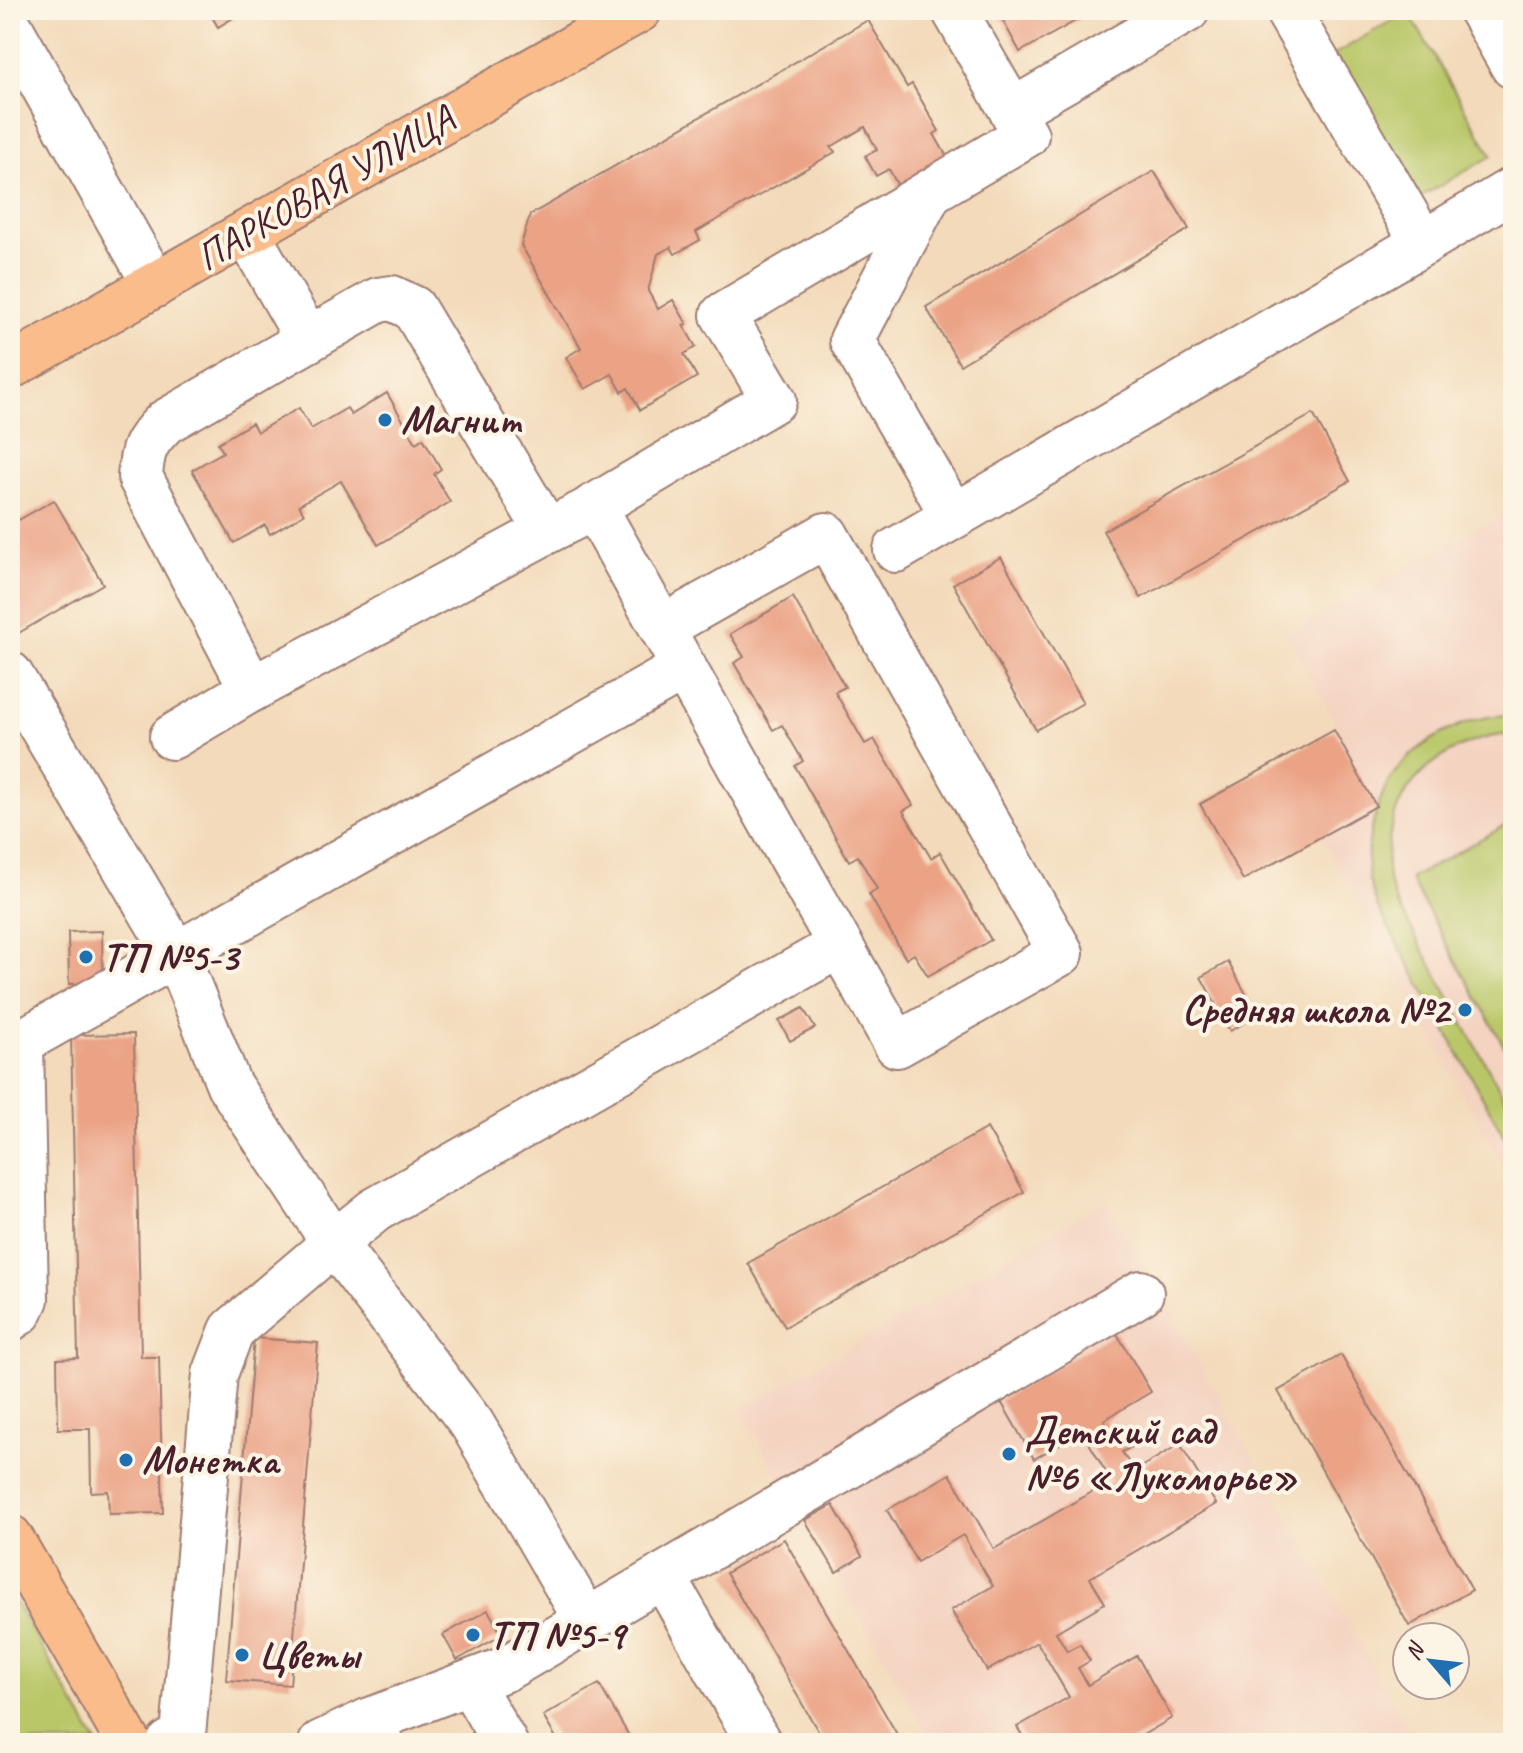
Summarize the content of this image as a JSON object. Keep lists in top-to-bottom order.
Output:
{
  "streets": {
    "main road": ["ПАРКОВАЯ УЛИЦА"]
  },
  "places": [
    "Магнит",
    "ТП №5-3",
    "Средняя школа №2",
    "Детский сад №6 «Лукоморье»",
    "Монетка",
    "ТП №5-9",
    "Цветы"
  ],
  "north": "top left"
}
